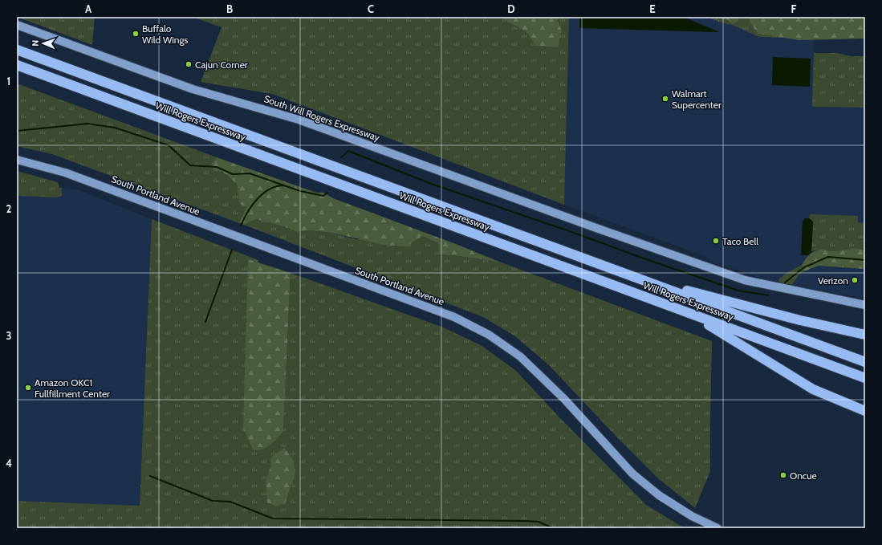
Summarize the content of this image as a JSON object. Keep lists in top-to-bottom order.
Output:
{
  "streets": {
    "highway": ["Will Rogers Expressway"],
    "main road": ["South Will Rogers Expressway", "South Portland Avenue"]
  },
  "places": [
    "Buffalo Wild Wings",
    "Cajun Corner",
    "Walmart Supercenter",
    "Taco Bell",
    "Verizon",
    "Amazon OKC1 Fullfillment Center",
    "Oncue"
  ],
  "north": "left",
  "grid": {
    "columns": [
      "A",
      "B",
      "C",
      "D",
      "E",
      "F"
    ],
    "rows": [
      "1",
      "2",
      "3",
      "4"
    ]
  }
}
